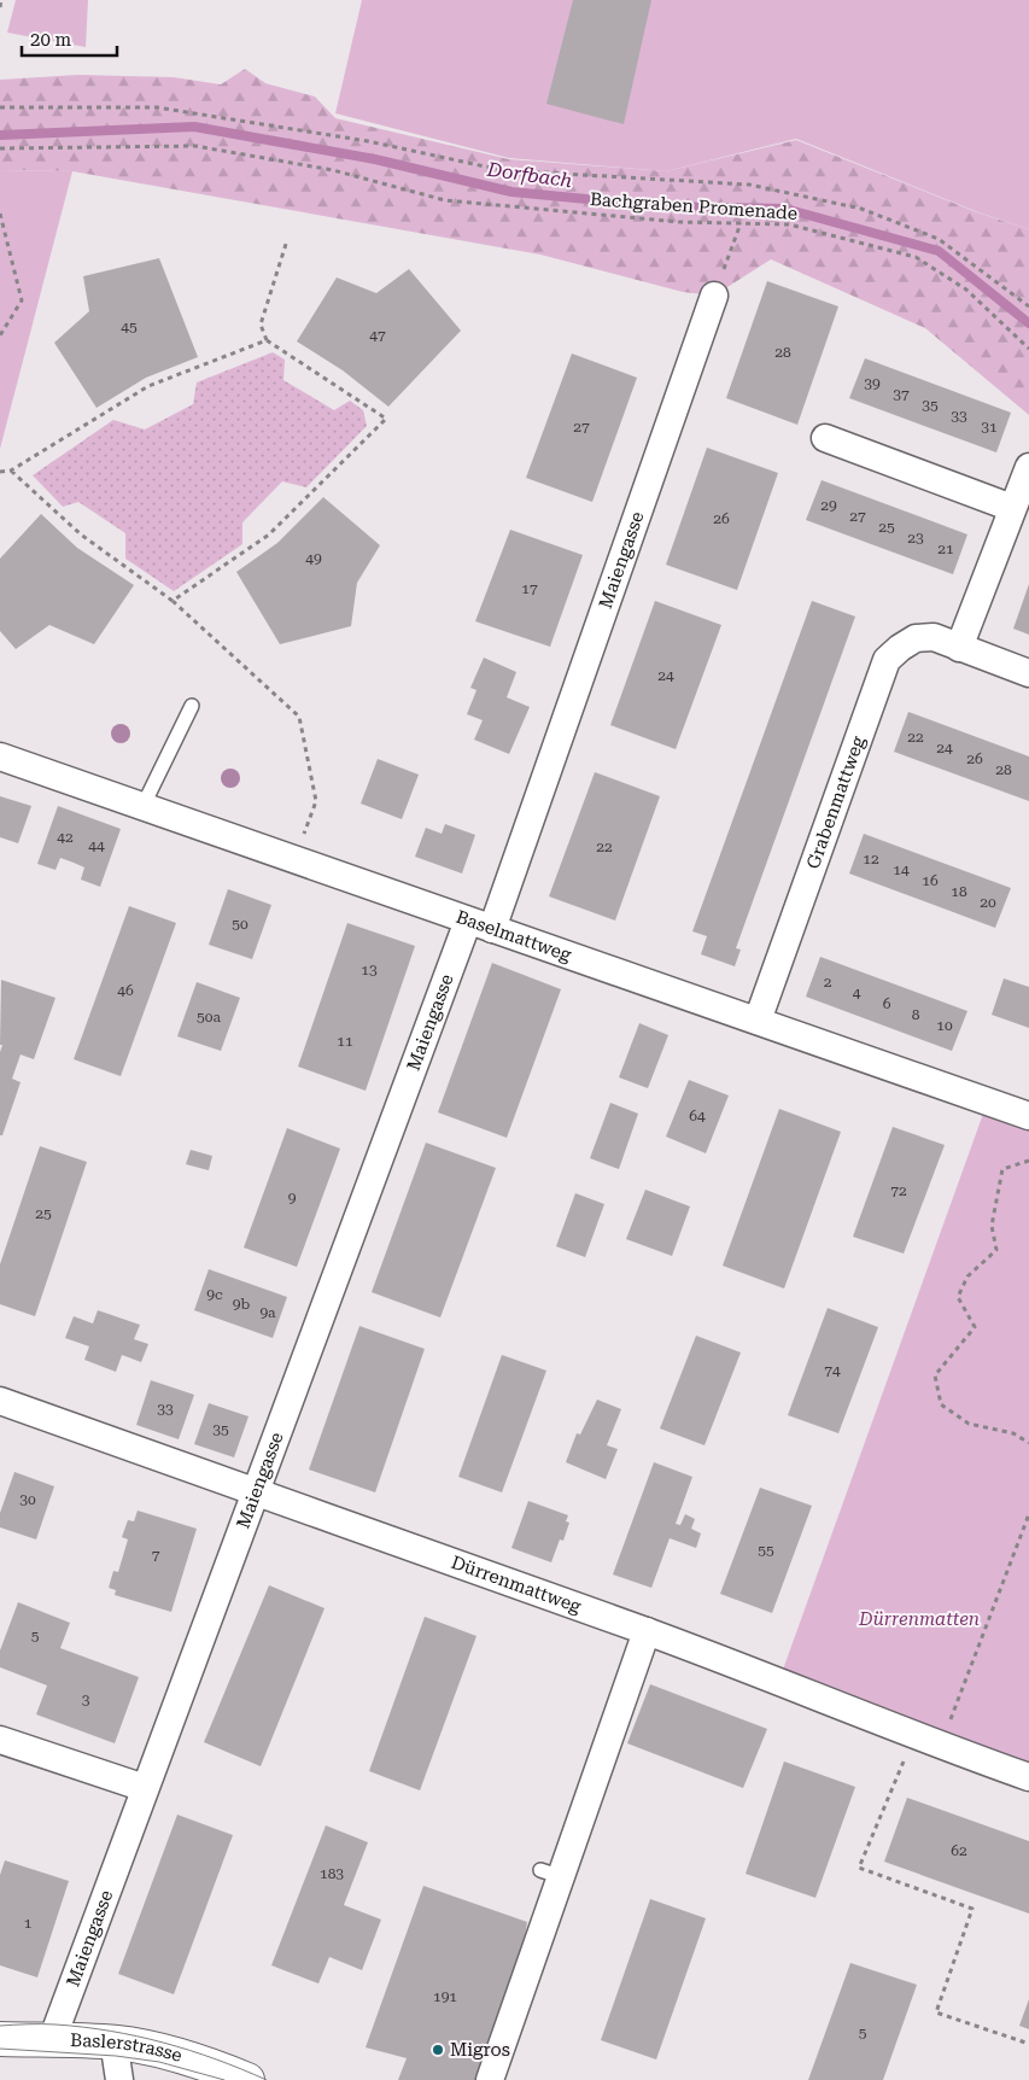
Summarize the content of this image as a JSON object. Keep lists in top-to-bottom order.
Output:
{
  "streets": {
    "main road": ["Baslerstrasse"],
    "street": [
      "Maiengasse",
      "Grabenmattweg",
      "Baselmattweg",
      "Dürrenmattweg"
    ],
    "path": ["Bachgraben Promenade"]
  },
  "crossings": [
    ["Maiengasse", "Baselmattweg"],
    ["Maiengasse", "Dürrenmattweg"],
    ["Maiengasse", "Baslerstrasse"],
    ["Grabenmattweg", "Baselmattweg"]
  ],
  "water": ["Dorfbach"],
  "parks": ["Dürrenmatten"],
  "places": ["Migros"],
  "house_numbers": [
    "45",
    "47",
    "28",
    "39",
    "37",
    "35",
    "33",
    "27",
    "31",
    "29",
    "27",
    "26",
    "25",
    "23",
    "21",
    "49",
    "17",
    "24",
    "22",
    "24",
    "26",
    "28",
    "42",
    "44",
    "22",
    "12",
    "14",
    "16",
    "18",
    "20",
    "50",
    "13",
    "2",
    "46",
    "4",
    "6",
    "8",
    "50a",
    "10",
    "11",
    "64",
    "72",
    "9",
    "25",
    "9c",
    "9b",
    "9a",
    "74",
    "33",
    "35",
    "30",
    "55",
    "7",
    "5",
    "3",
    "62",
    "183",
    "1",
    "191",
    "5"
  ],
  "scale_bar": "20 m"
}
